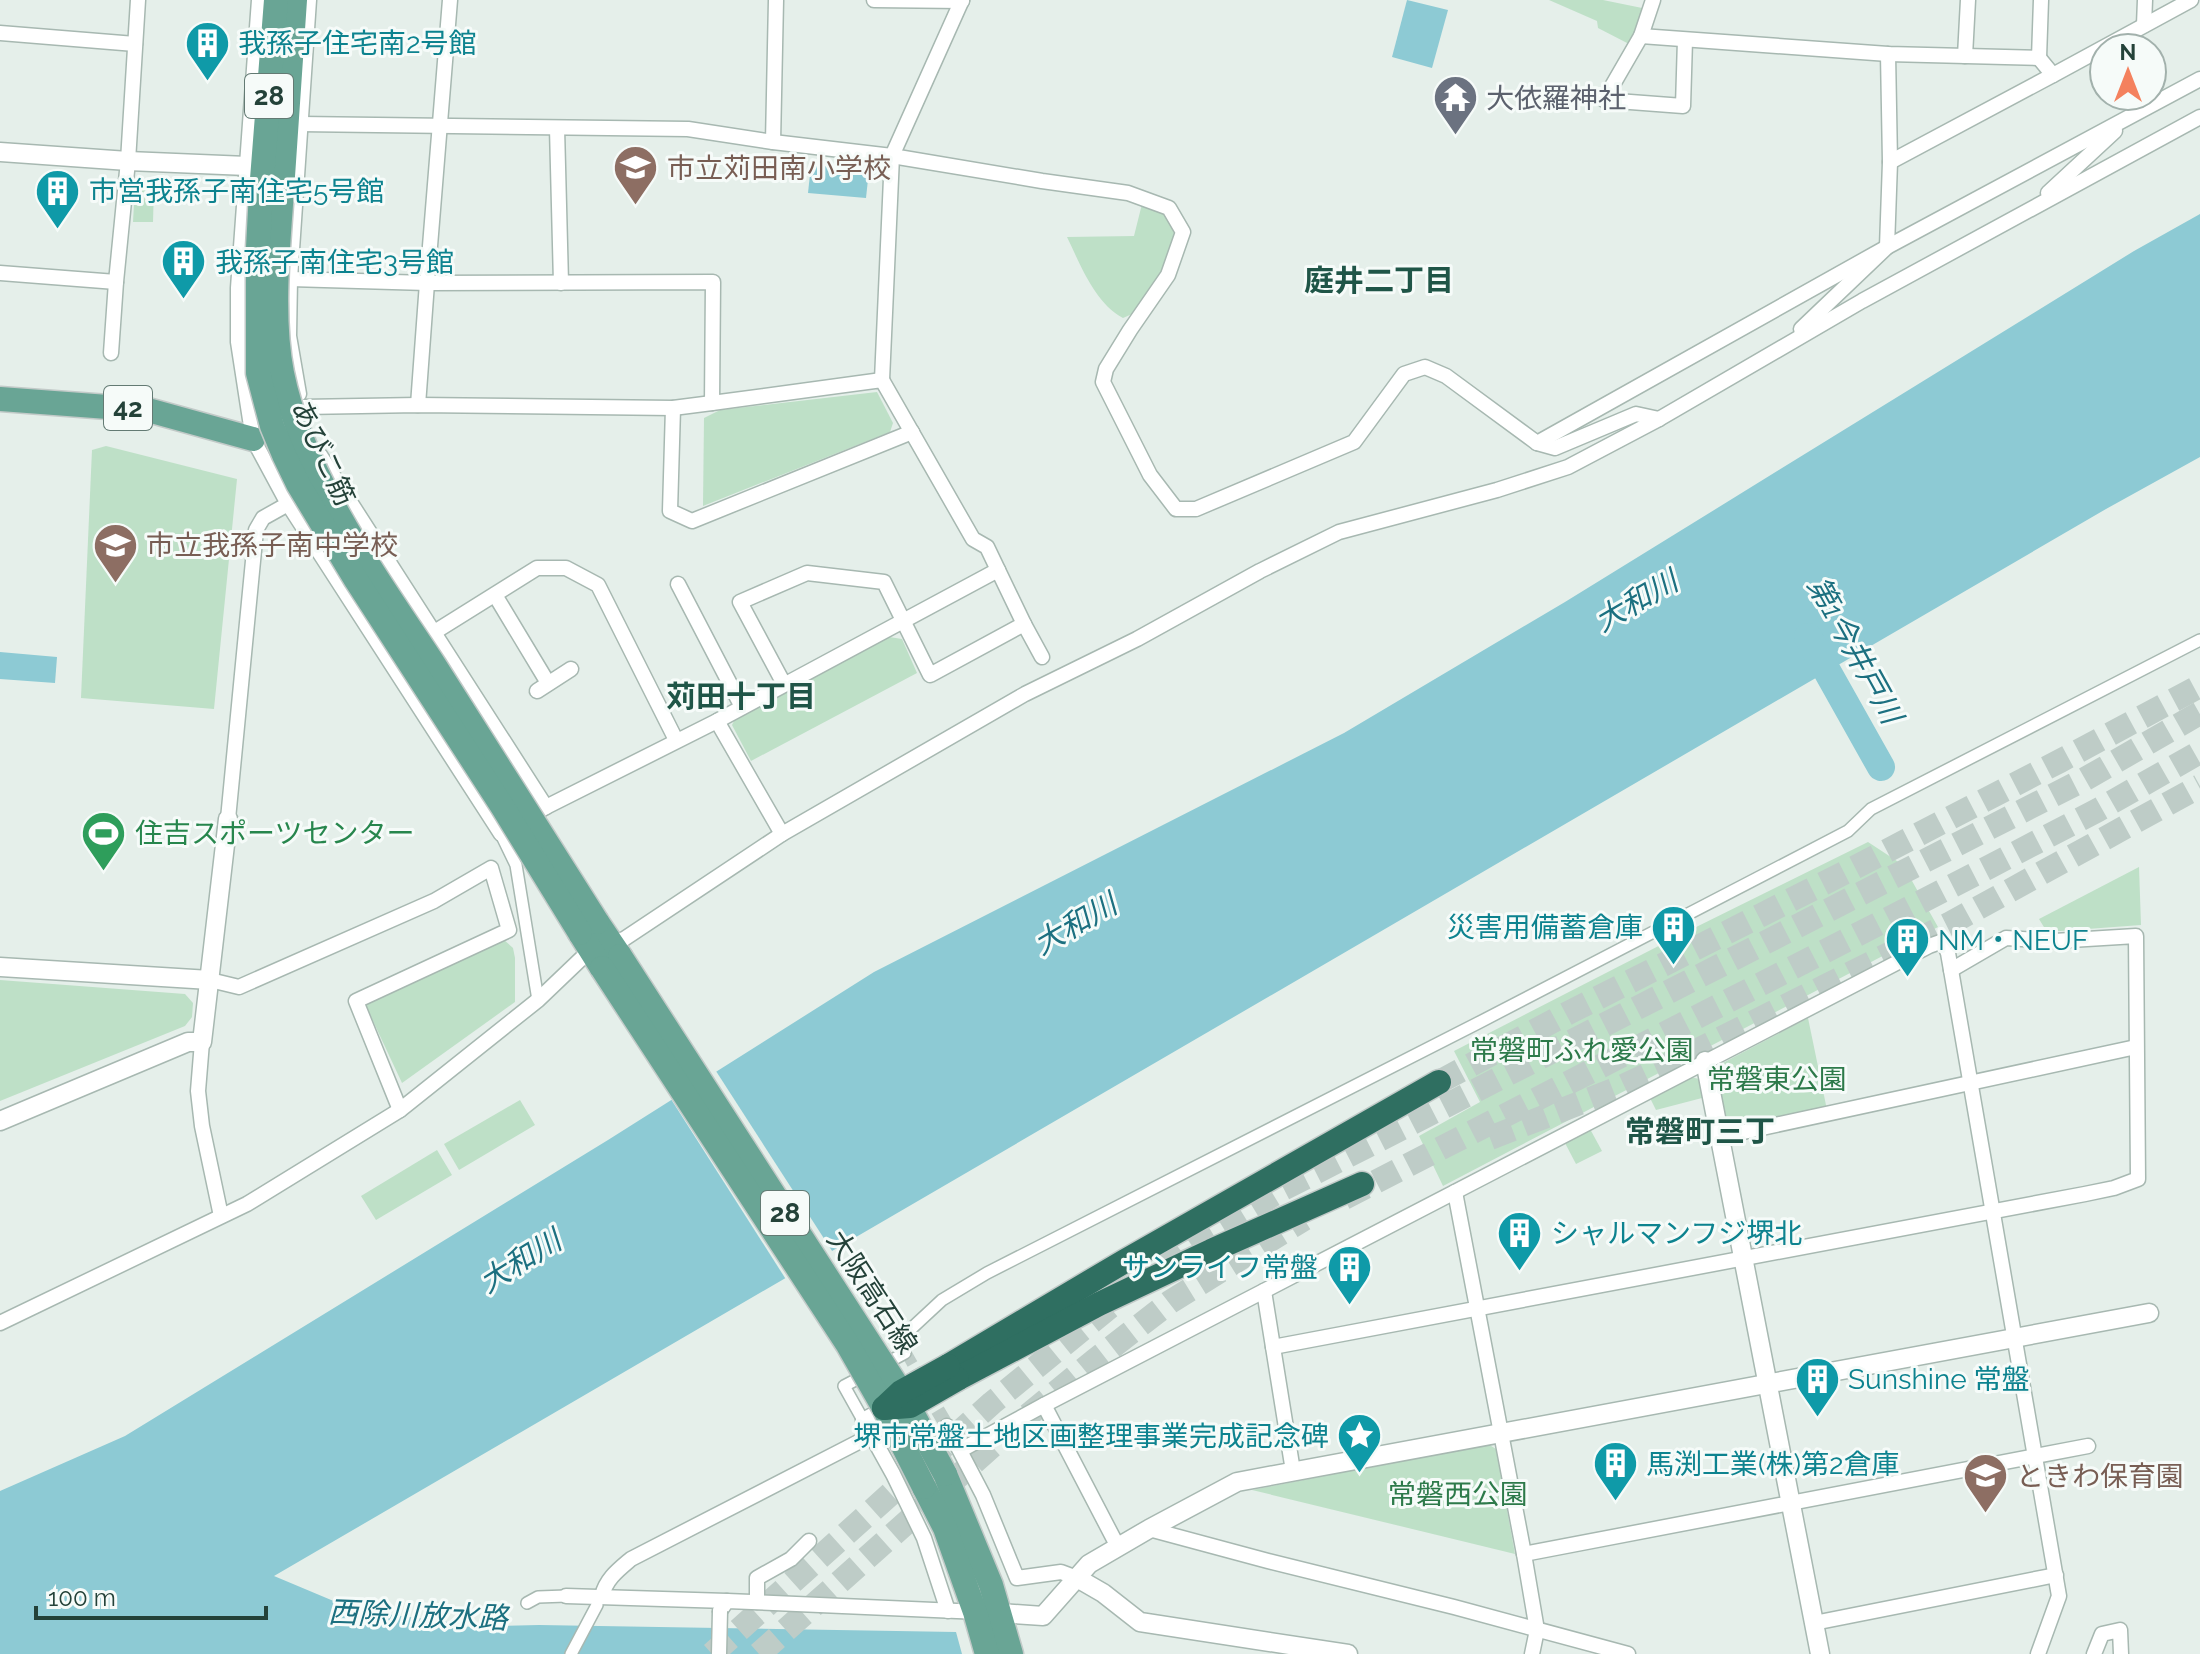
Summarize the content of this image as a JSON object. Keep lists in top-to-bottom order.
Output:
{
  "streets": {
    "main road": [
      "28",
      "42",
      "あびこ筋",
      "大阪高石線"
    ]
  },
  "crossings": [
    ["あびこ筋", "大阪高石線"]
  ],
  "districts": ["庭井二丁目", "苅田十丁目", "常磐町三丁"],
  "water": ["大和川", "第1今井戸川", "西除川放水路"],
  "parks": ["常磐町ふれ愛公園", "常磐東公園", "常磐西公園"],
  "places": {
    "building": [
      "我孫子住宅南2号館",
      "市営我孫子南住宅5号館",
      "我孫子南住宅3号館",
      "災害用備蓄倉庫",
      "NM・NEUF",
      "シャルマンフジ堺北",
      "サンライフ常盤",
      "Sunshine 常盤",
      "馬渕工業(株)第2倉庫"
    ],
    "temple": ["大依羅神社"],
    "school or university": ["市立苅田南小学校", "市立我孫子南中学校", "ときわ保育園"],
    "sports": ["住吉スポーツセンター"],
    "place": ["堺市常盤土地区画整理事業完成記念碑"]
  },
  "scale_bar": "100 m",
  "north": "top"
}
